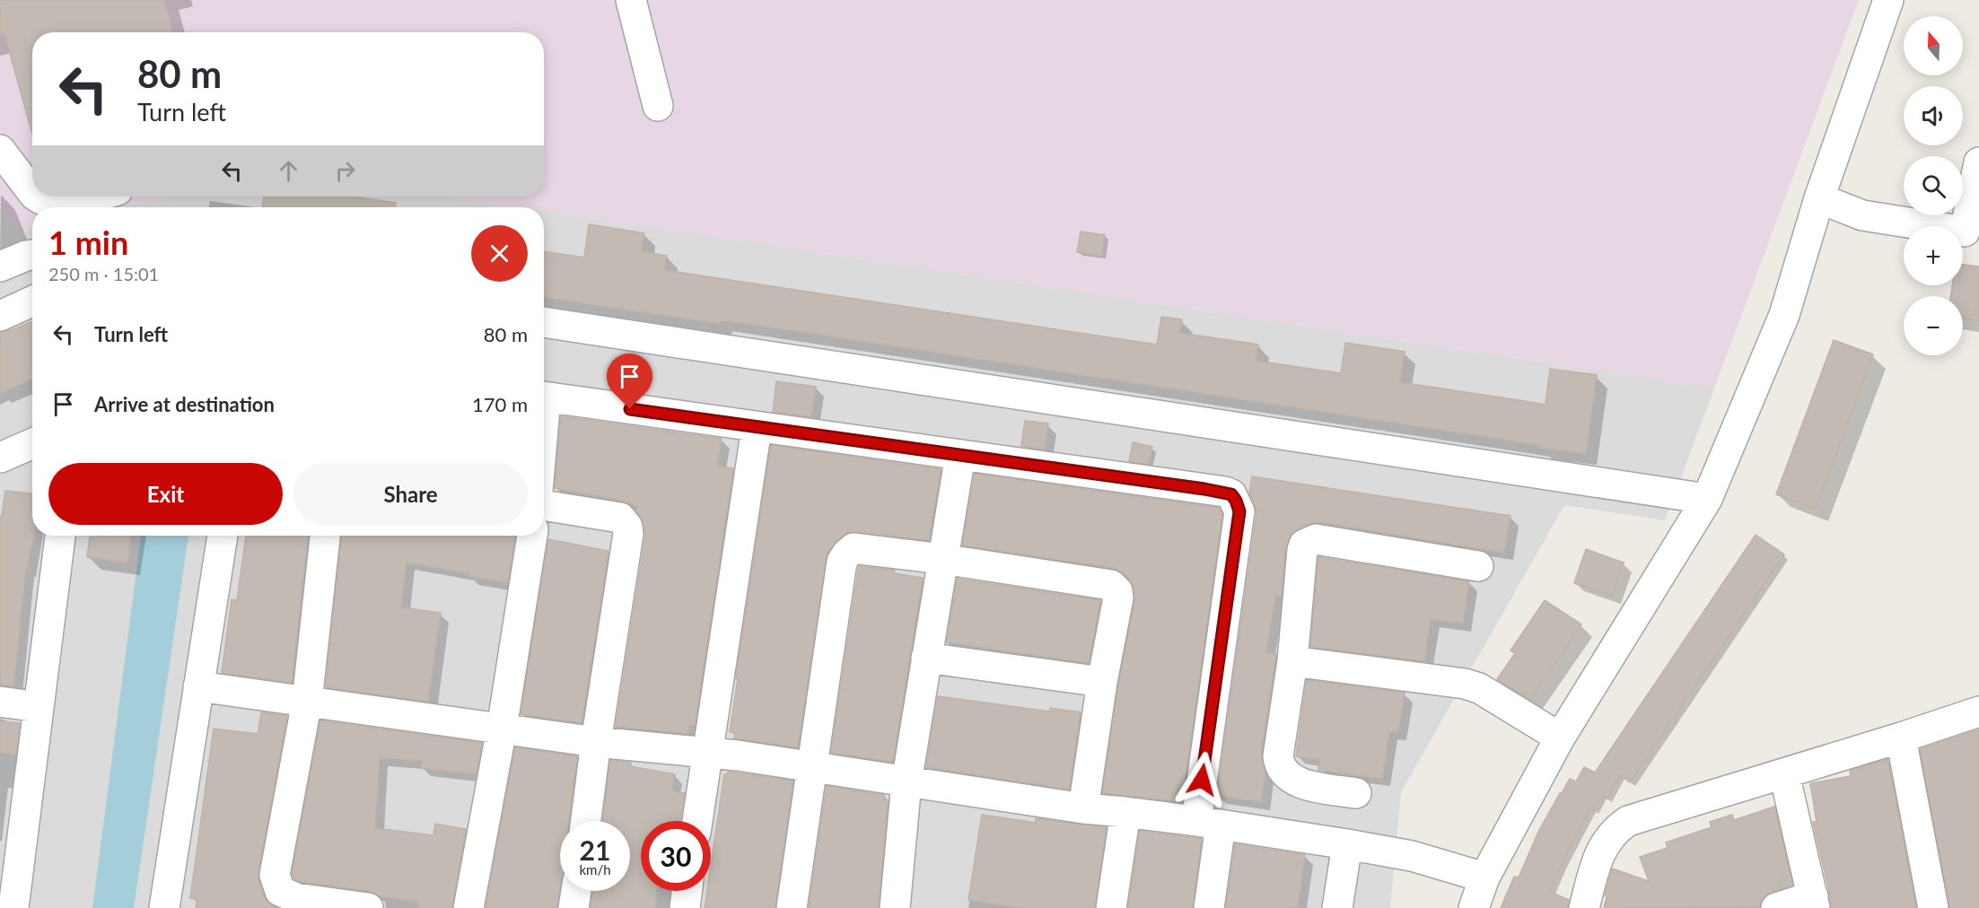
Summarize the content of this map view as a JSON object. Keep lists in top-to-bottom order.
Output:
{
  "north": "top",
  "page": {
    "map_buttons": ["+", "−"],
    "turn": ["80 m", "Turn left"],
    "heading": ["1 min", "250 m · 15:01"],
    "list": [
      {
        "name": "Turn left",
        "value": "80 m"
      },
      {
        "name": "Arrive at destination",
        "value": "170 m"
      }
    ],
    "buttons": ["Exit", "Share"],
    "speed": "21 km/h",
    "limit": "30"
  }
}
